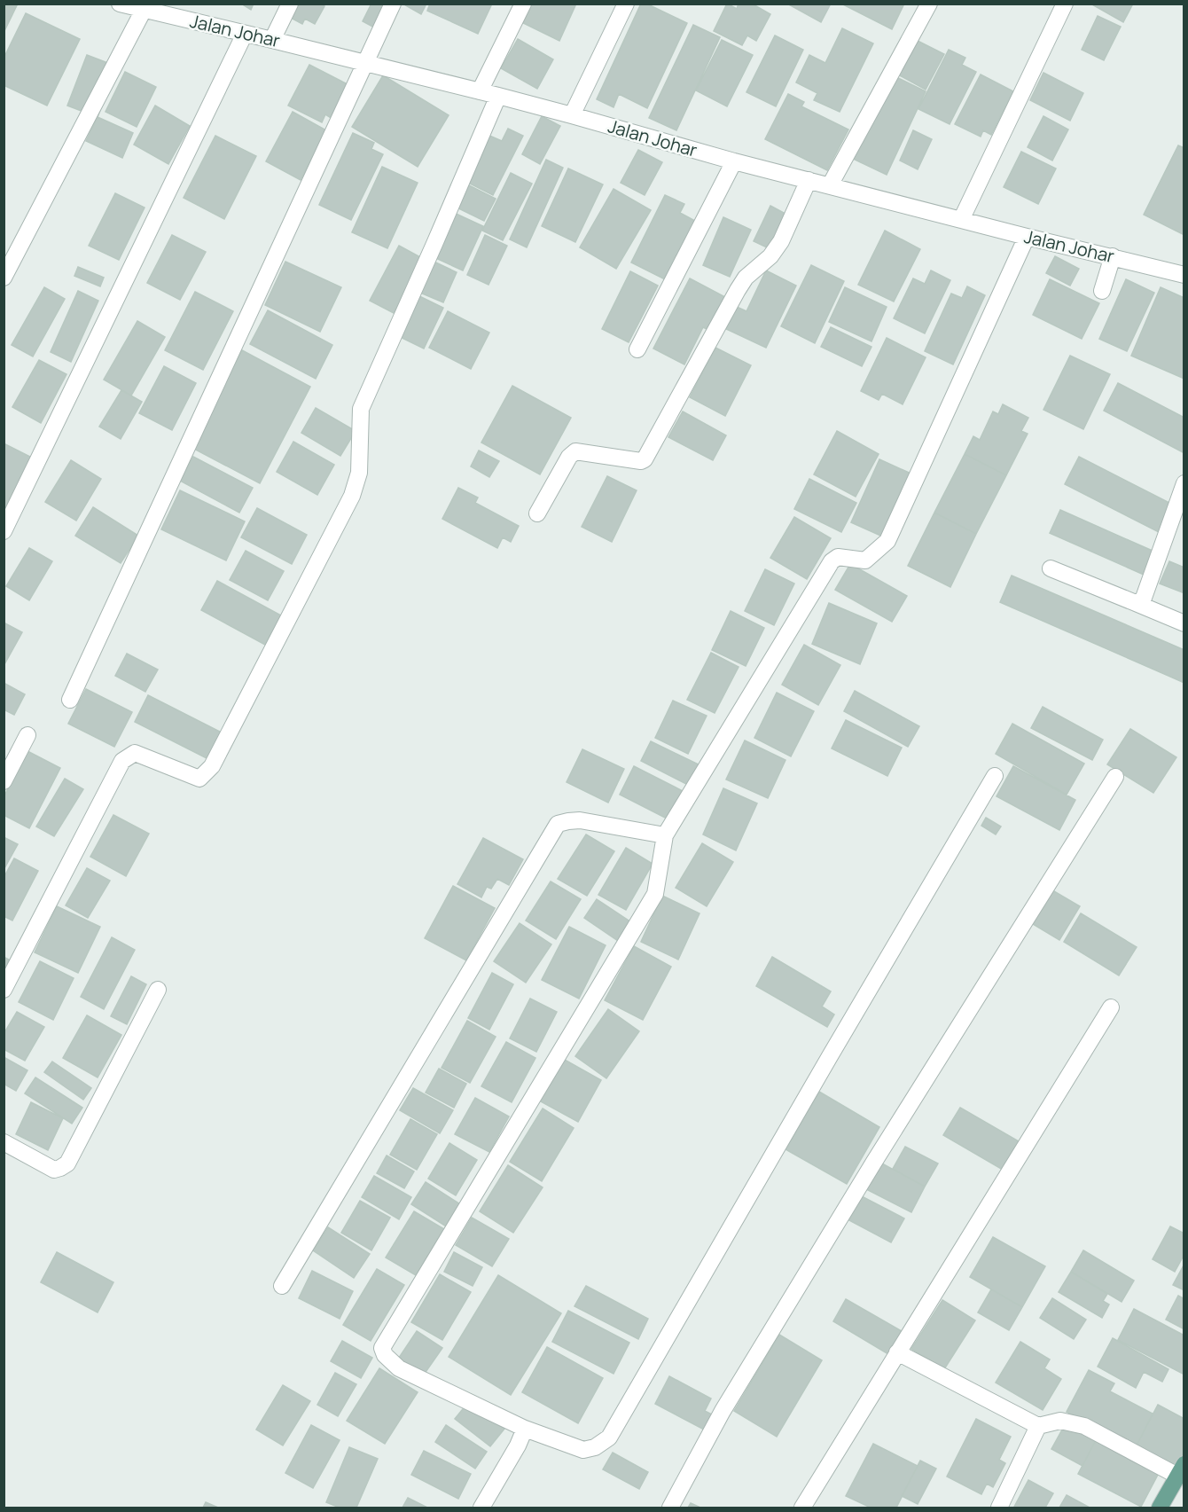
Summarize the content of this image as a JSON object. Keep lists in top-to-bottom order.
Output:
{
  "streets": {
    "street": ["Jalan Johar"]
  }
}
